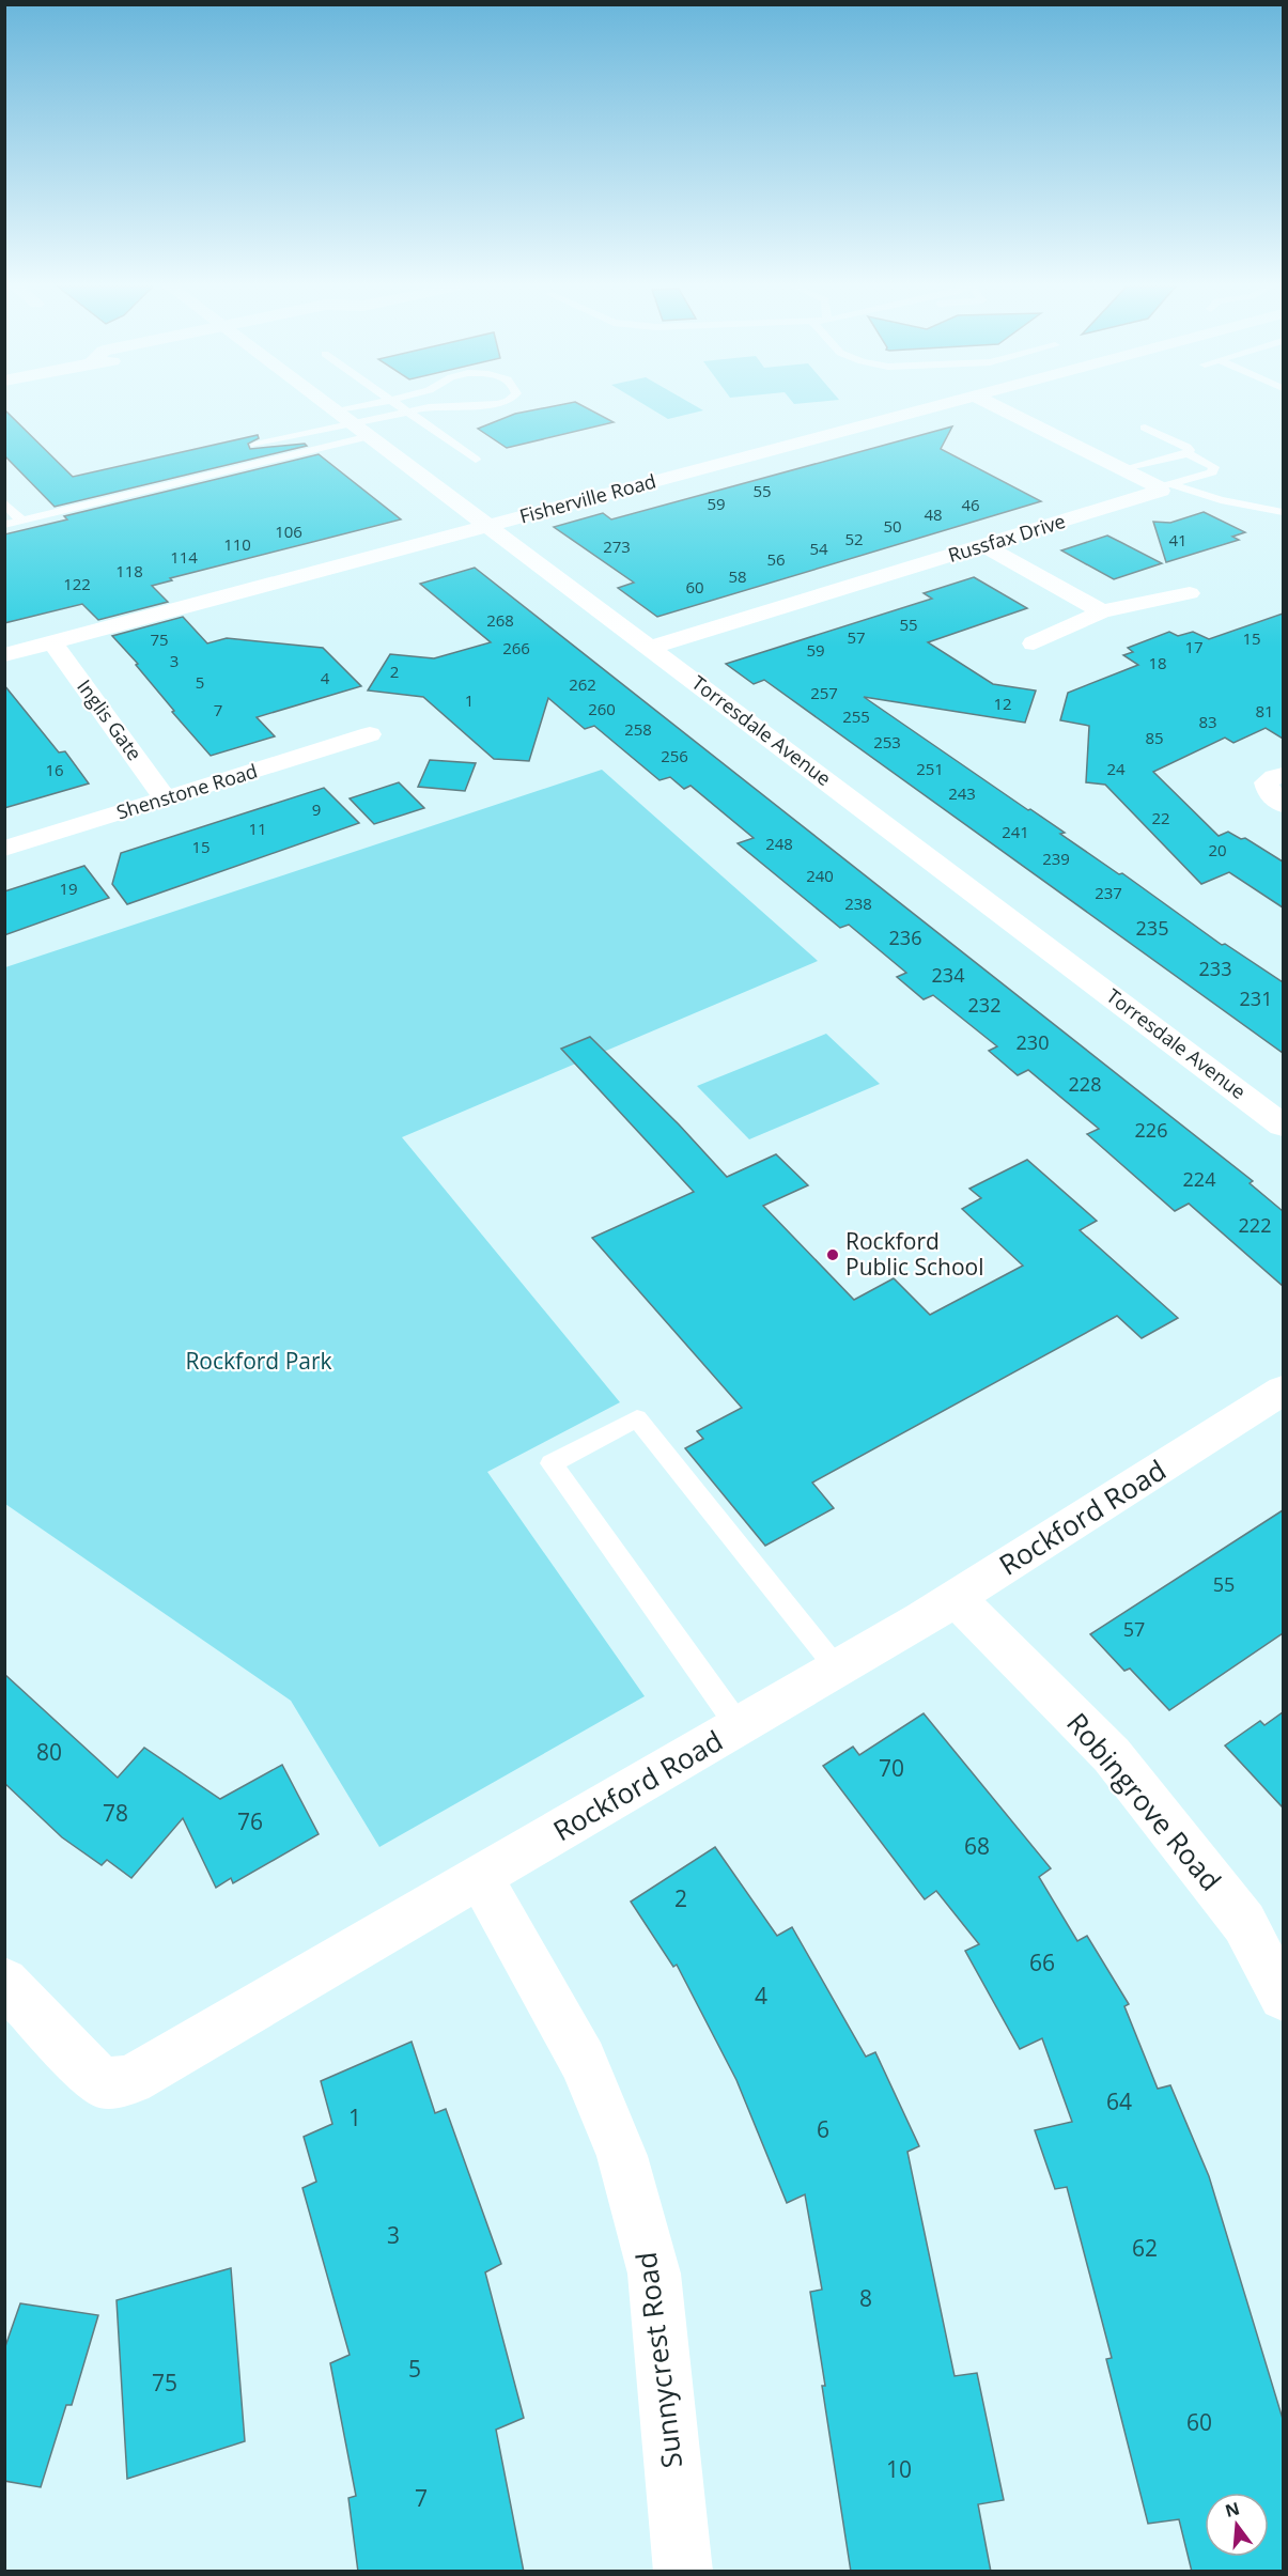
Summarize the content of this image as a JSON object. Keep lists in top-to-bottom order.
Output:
{
  "streets": {
    "street": [
      "Fisherville Road",
      "Russfax Drive",
      "Inglis Gate",
      "Torresdale Avenue",
      "Shenstone Road",
      "Rockford Road",
      "Robingrove Road",
      "Sunnycrest Road"
    ]
  },
  "crossings": [
    ["Fisherville Road", "Inglis Gate"],
    ["Fisherville Road", "Torresdale Avenue"],
    ["Russfax Drive", "Torresdale Avenue"],
    ["Inglis Gate", "Shenstone Road"],
    ["Rockford Road", "Robingrove Road"],
    ["Rockford Road", "Sunnycrest Road"]
  ],
  "parks": ["Rockford Park"],
  "places": ["Rockford Public School"],
  "house_numbers": [
    "55",
    "59",
    "46",
    "48",
    "50",
    "106",
    "52",
    "41",
    "110",
    "273",
    "54",
    "114",
    "56",
    "118",
    "58",
    "122",
    "60",
    "268",
    "55",
    "57",
    "15",
    "75",
    "17",
    "266",
    "59",
    "3",
    "18",
    "2",
    "4",
    "5",
    "262",
    "257",
    "1",
    "12",
    "260",
    "7",
    "81",
    "255",
    "83",
    "258",
    "85",
    "253",
    "256",
    "251",
    "24",
    "16",
    "243",
    "9",
    "22",
    "11",
    "241",
    "248",
    "15",
    "20",
    "239",
    "240",
    "19",
    "237",
    "238",
    "235",
    "236",
    "233",
    "234",
    "231",
    "232",
    "230",
    "228",
    "226",
    "224",
    "222",
    "55",
    "57",
    "80",
    "70",
    "78",
    "76",
    "68",
    "2",
    "66",
    "4",
    "64",
    "1",
    "6",
    "3",
    "62",
    "8",
    "5",
    "75",
    "60",
    "10",
    "7"
  ],
  "north": "top"
}
